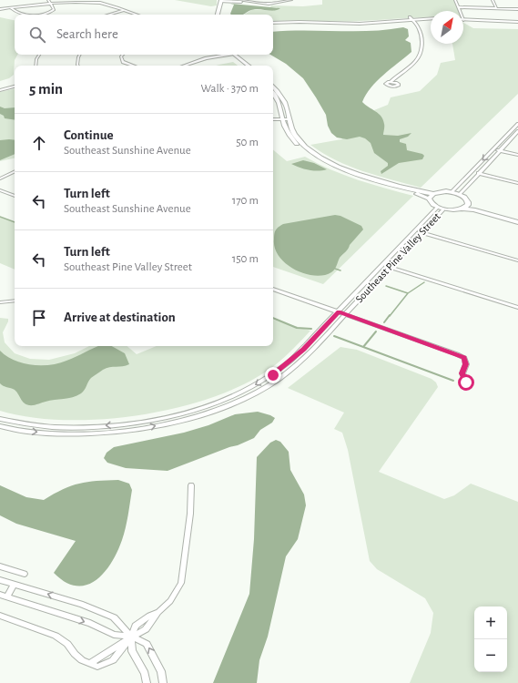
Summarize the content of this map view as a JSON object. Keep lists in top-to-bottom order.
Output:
{
  "streets": {
    "street": ["Southeast Pine Valley Street"]
  },
  "north": "top right",
  "page": {
    "search": "Search here",
    "heading": ["5 min", "Walk · 370 m"],
    "list": [
      ["Continue", "Southeast Sunshine Avenue", "50 m"],
      ["Turn left", "Southeast Sunshine Avenue", "170 m"],
      ["Turn left", "Southeast Pine Valley Street", "150 m"],
      "Arrive at destination"
    ],
    "map_buttons": ["+", "−"]
  }
}
